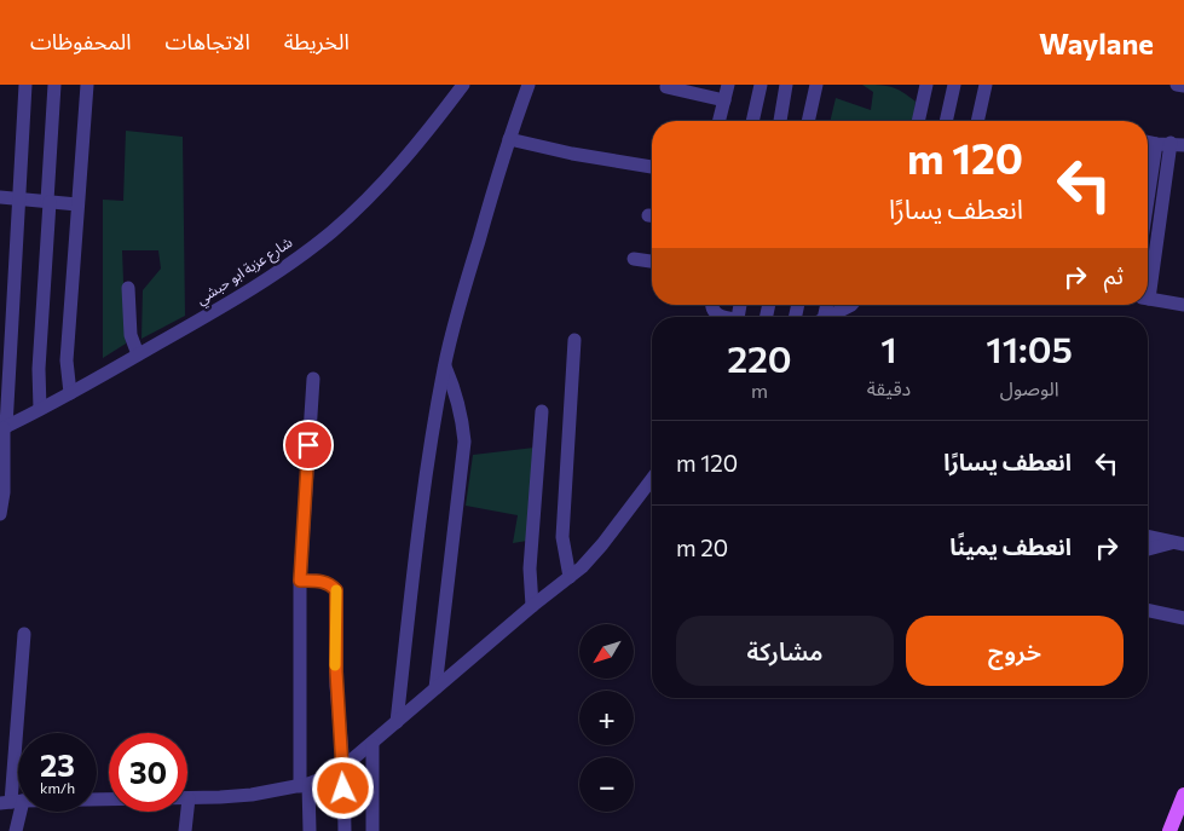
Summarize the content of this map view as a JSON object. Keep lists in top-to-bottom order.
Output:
{
  "streets": {
    "street": ["شارع عزبة ابو حبشي"]
  },
  "north": "bottom left",
  "page": {
    "header": "Waylane",
    "nav": ["الخريطة", "الاتجاهات", "المحفوظات"],
    "turn": ["120 m", "انعطف يسارًا"],
    "then": "ثم",
    "eta": [
      "11:05",
      "الوصول",
      "1",
      "دقيقة",
      "220",
      "m"
    ],
    "list": [
      {
        "name": "انعطف يسارًا",
        "value": "120 m"
      },
      {
        "name": "انعطف يمينًا",
        "value": "20 m"
      }
    ],
    "buttons": ["خروج", "مشاركة"],
    "map_buttons": ["+", "−"],
    "speed": "23 km/h",
    "limit": "30"
  }
}
